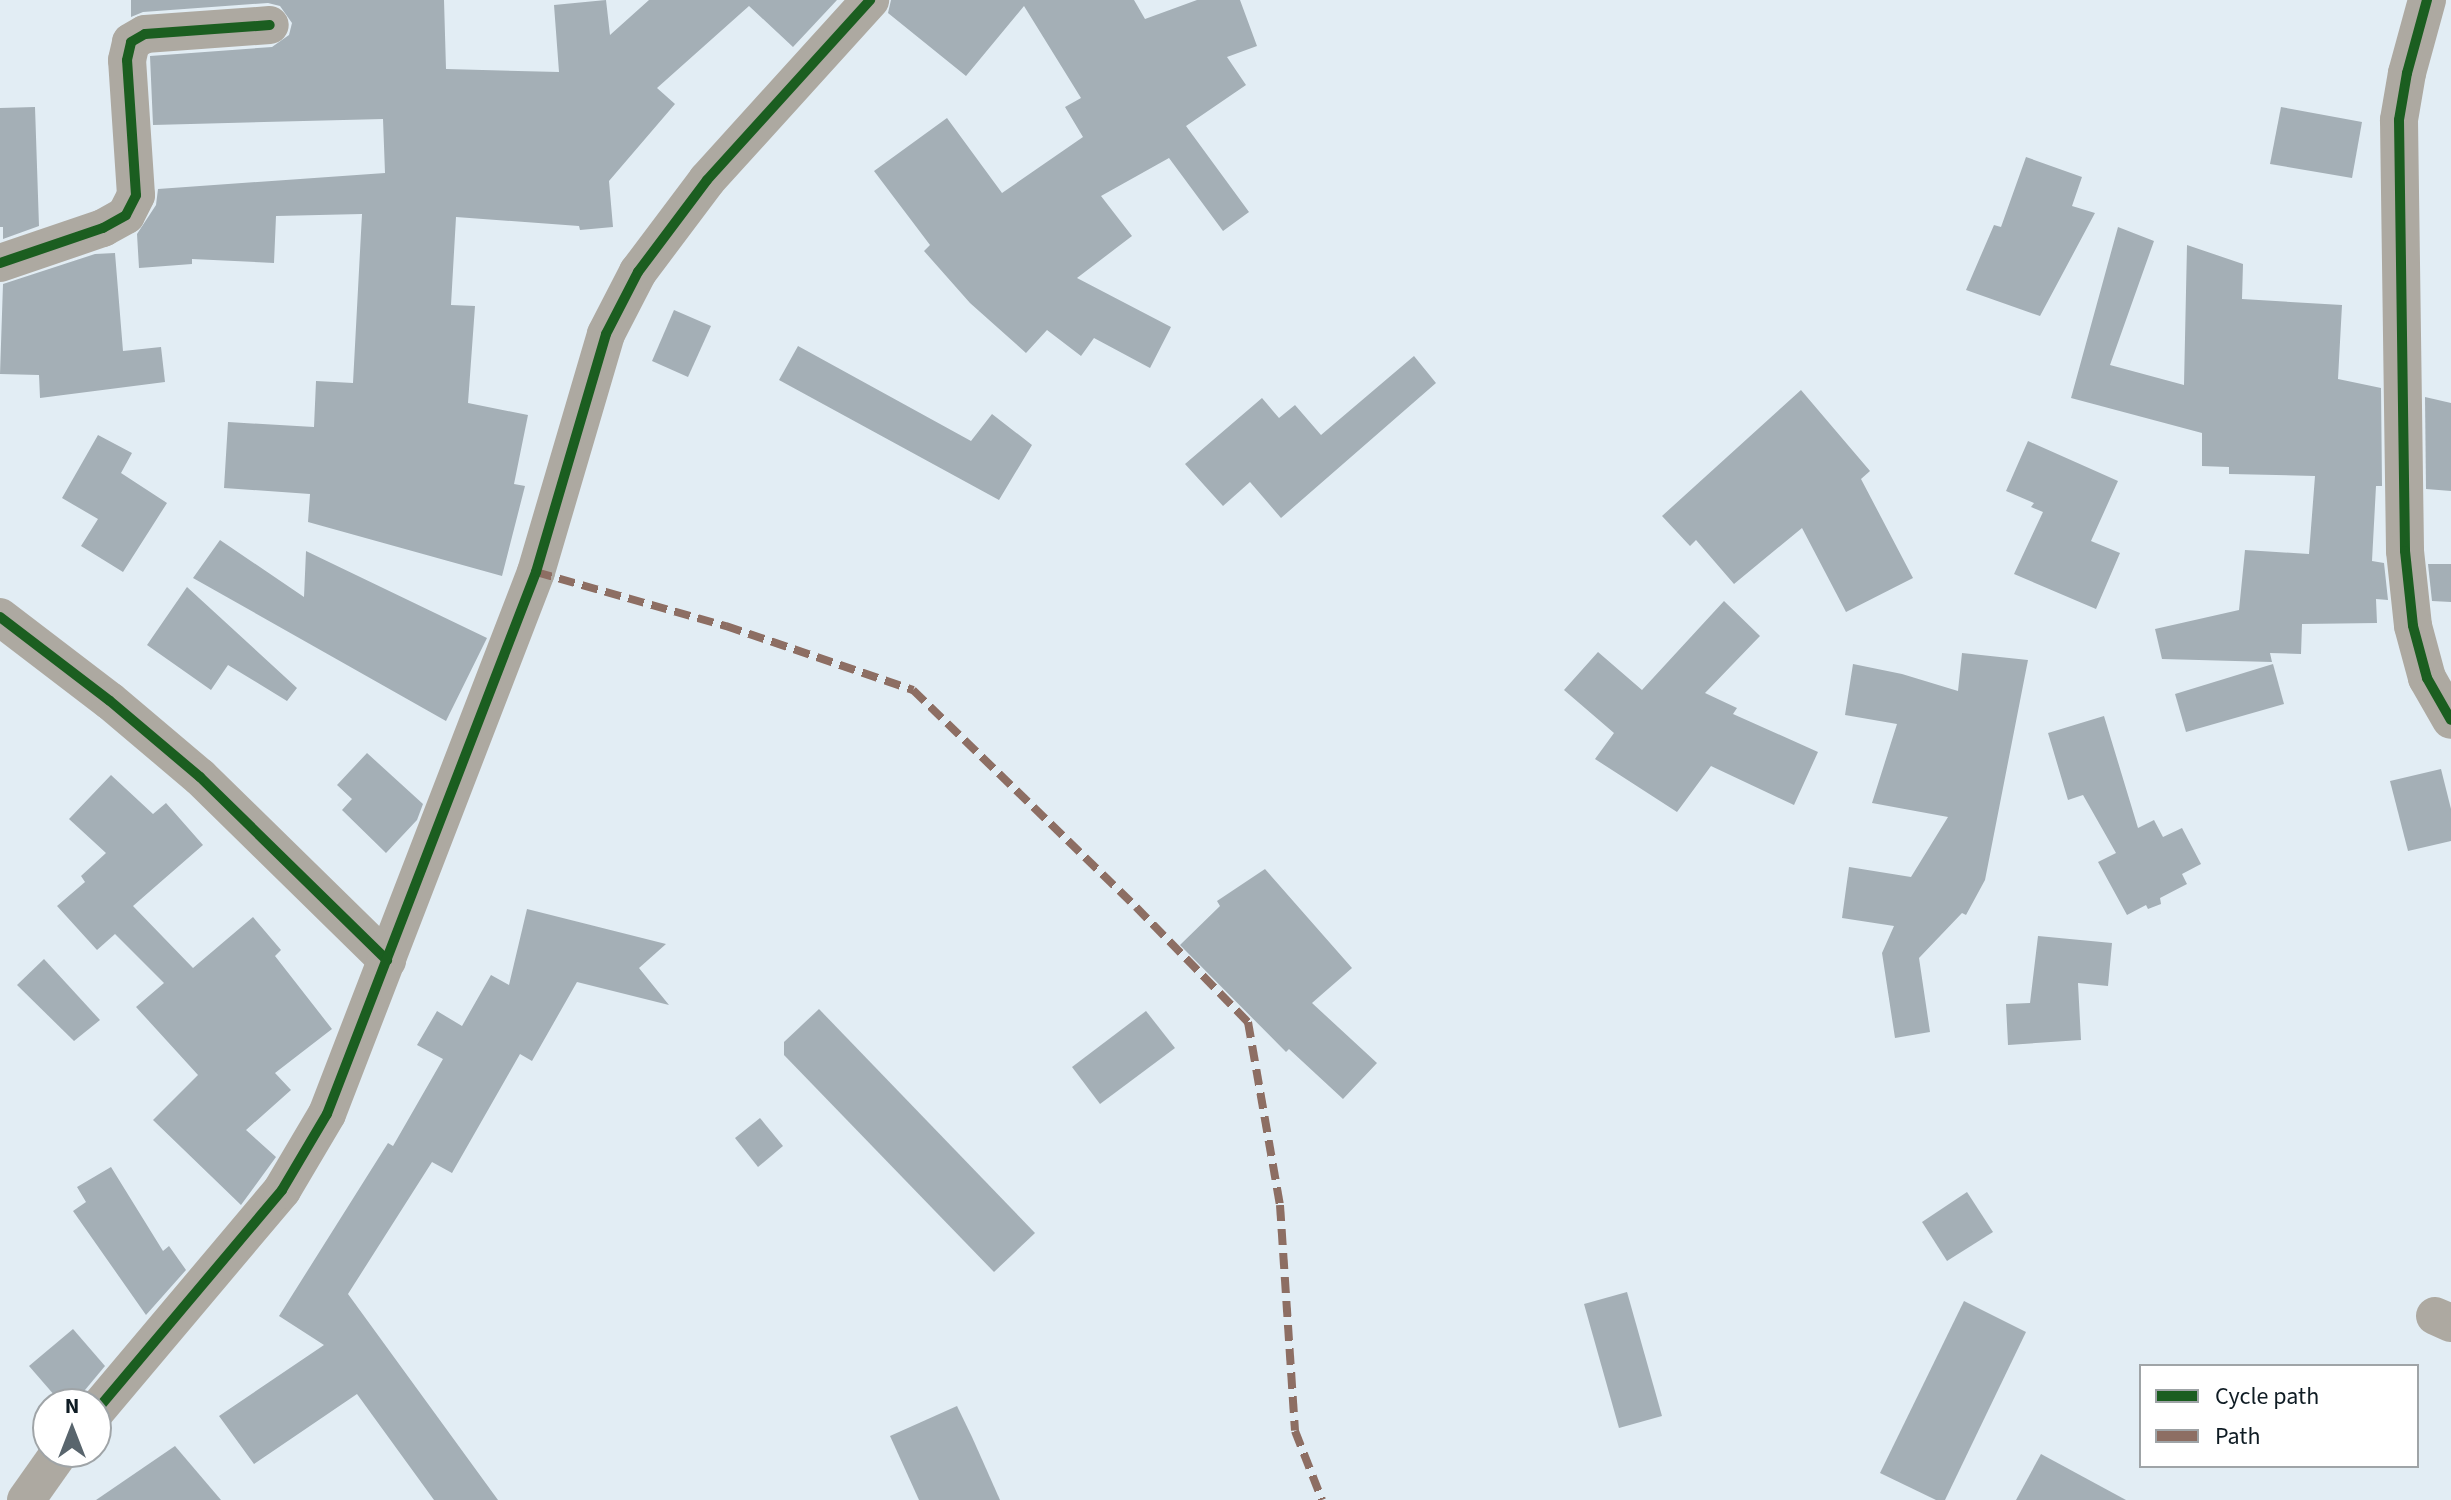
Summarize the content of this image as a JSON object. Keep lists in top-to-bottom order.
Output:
{
  "legend": ["Cycle path", "Path"],
  "north": "top"
}
